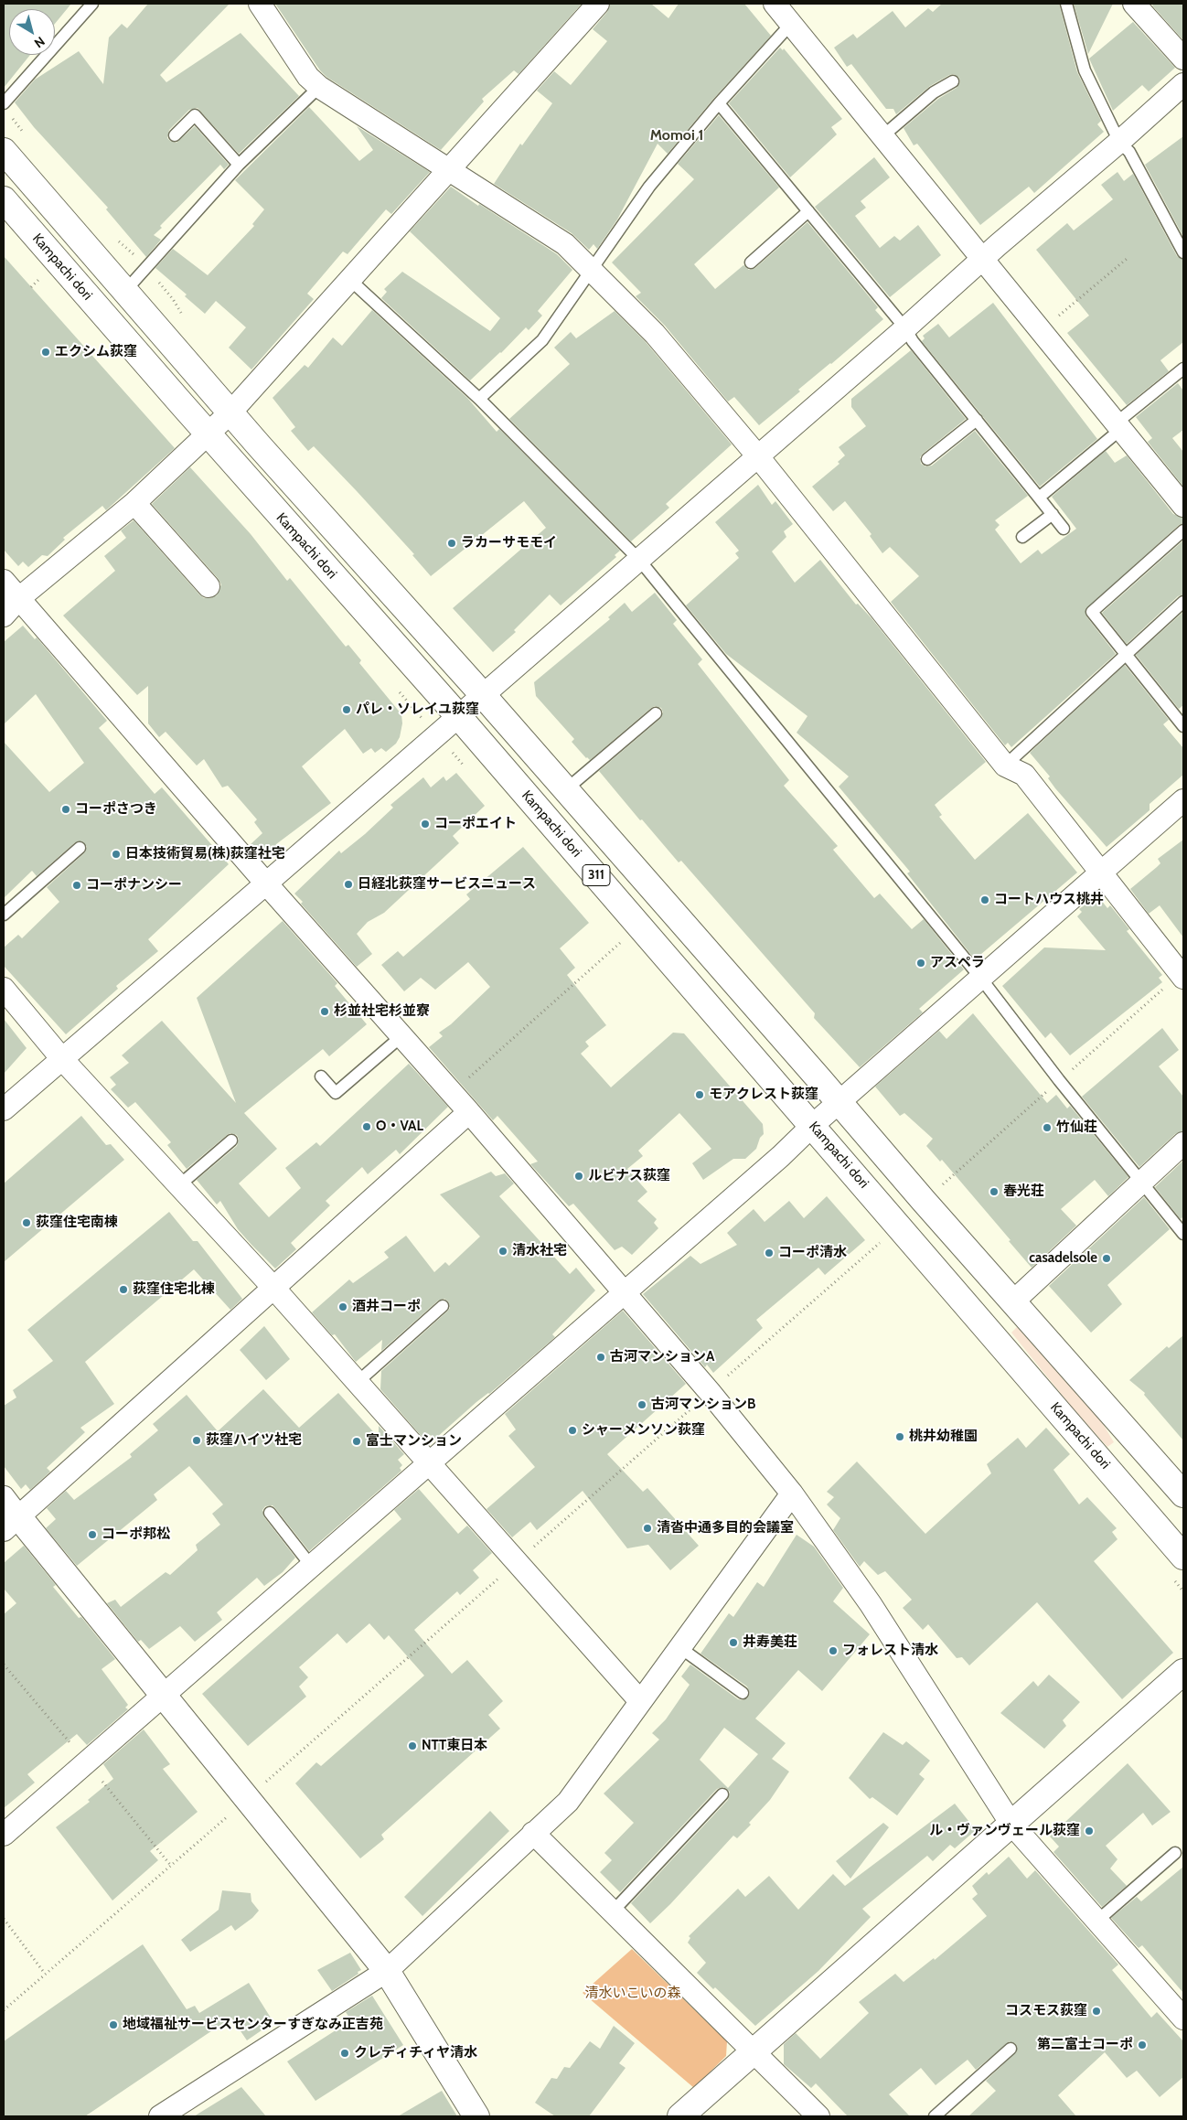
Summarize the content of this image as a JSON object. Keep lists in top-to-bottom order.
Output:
{
  "streets": {
    "main road": ["Kampachi dori", "311"]
  },
  "districts": ["Momoi 1"],
  "parks": ["清水いこいの森"],
  "places": [
    "エクシム荻窪",
    "ラカーサモモイ",
    "パレ・ソレイユ荻窪",
    "コーポさつき",
    "コーポエイト",
    "日本技術貿易(株)荻窪社宅",
    "日経北荻窪サービスニュース",
    "コーポナンシー",
    "コートハウス桃井",
    "アスペラ",
    "杉並社宅杉並寮",
    "モアクレスト荻窪",
    "O・VAL",
    "竹仙荘",
    "ルビナス荻窪",
    "春光荘",
    "荻窪住宅南棟",
    "清水社宅",
    "コーポ清水",
    "casadelsole",
    "荻窪住宅北棟",
    "酒井コーポ",
    "古河マンションA",
    "古河マンションB",
    "シャーメンソン荻窪",
    "桃井幼稚園",
    "荻窪ハイツ社宅",
    "富士マンション",
    "清沓中通多目的会議室",
    "コーポ邦松",
    "井寿美荘",
    "フォレスト清水",
    "NTT東日本",
    "ル・ヴァンヴェール荻窪",
    "コスモス荻窪",
    "地域福祉サービスセンターすぎなみ正吉苑",
    "第二富士コーポ",
    "クレディチィヤ清水"
  ],
  "north": "bottom right"
}
